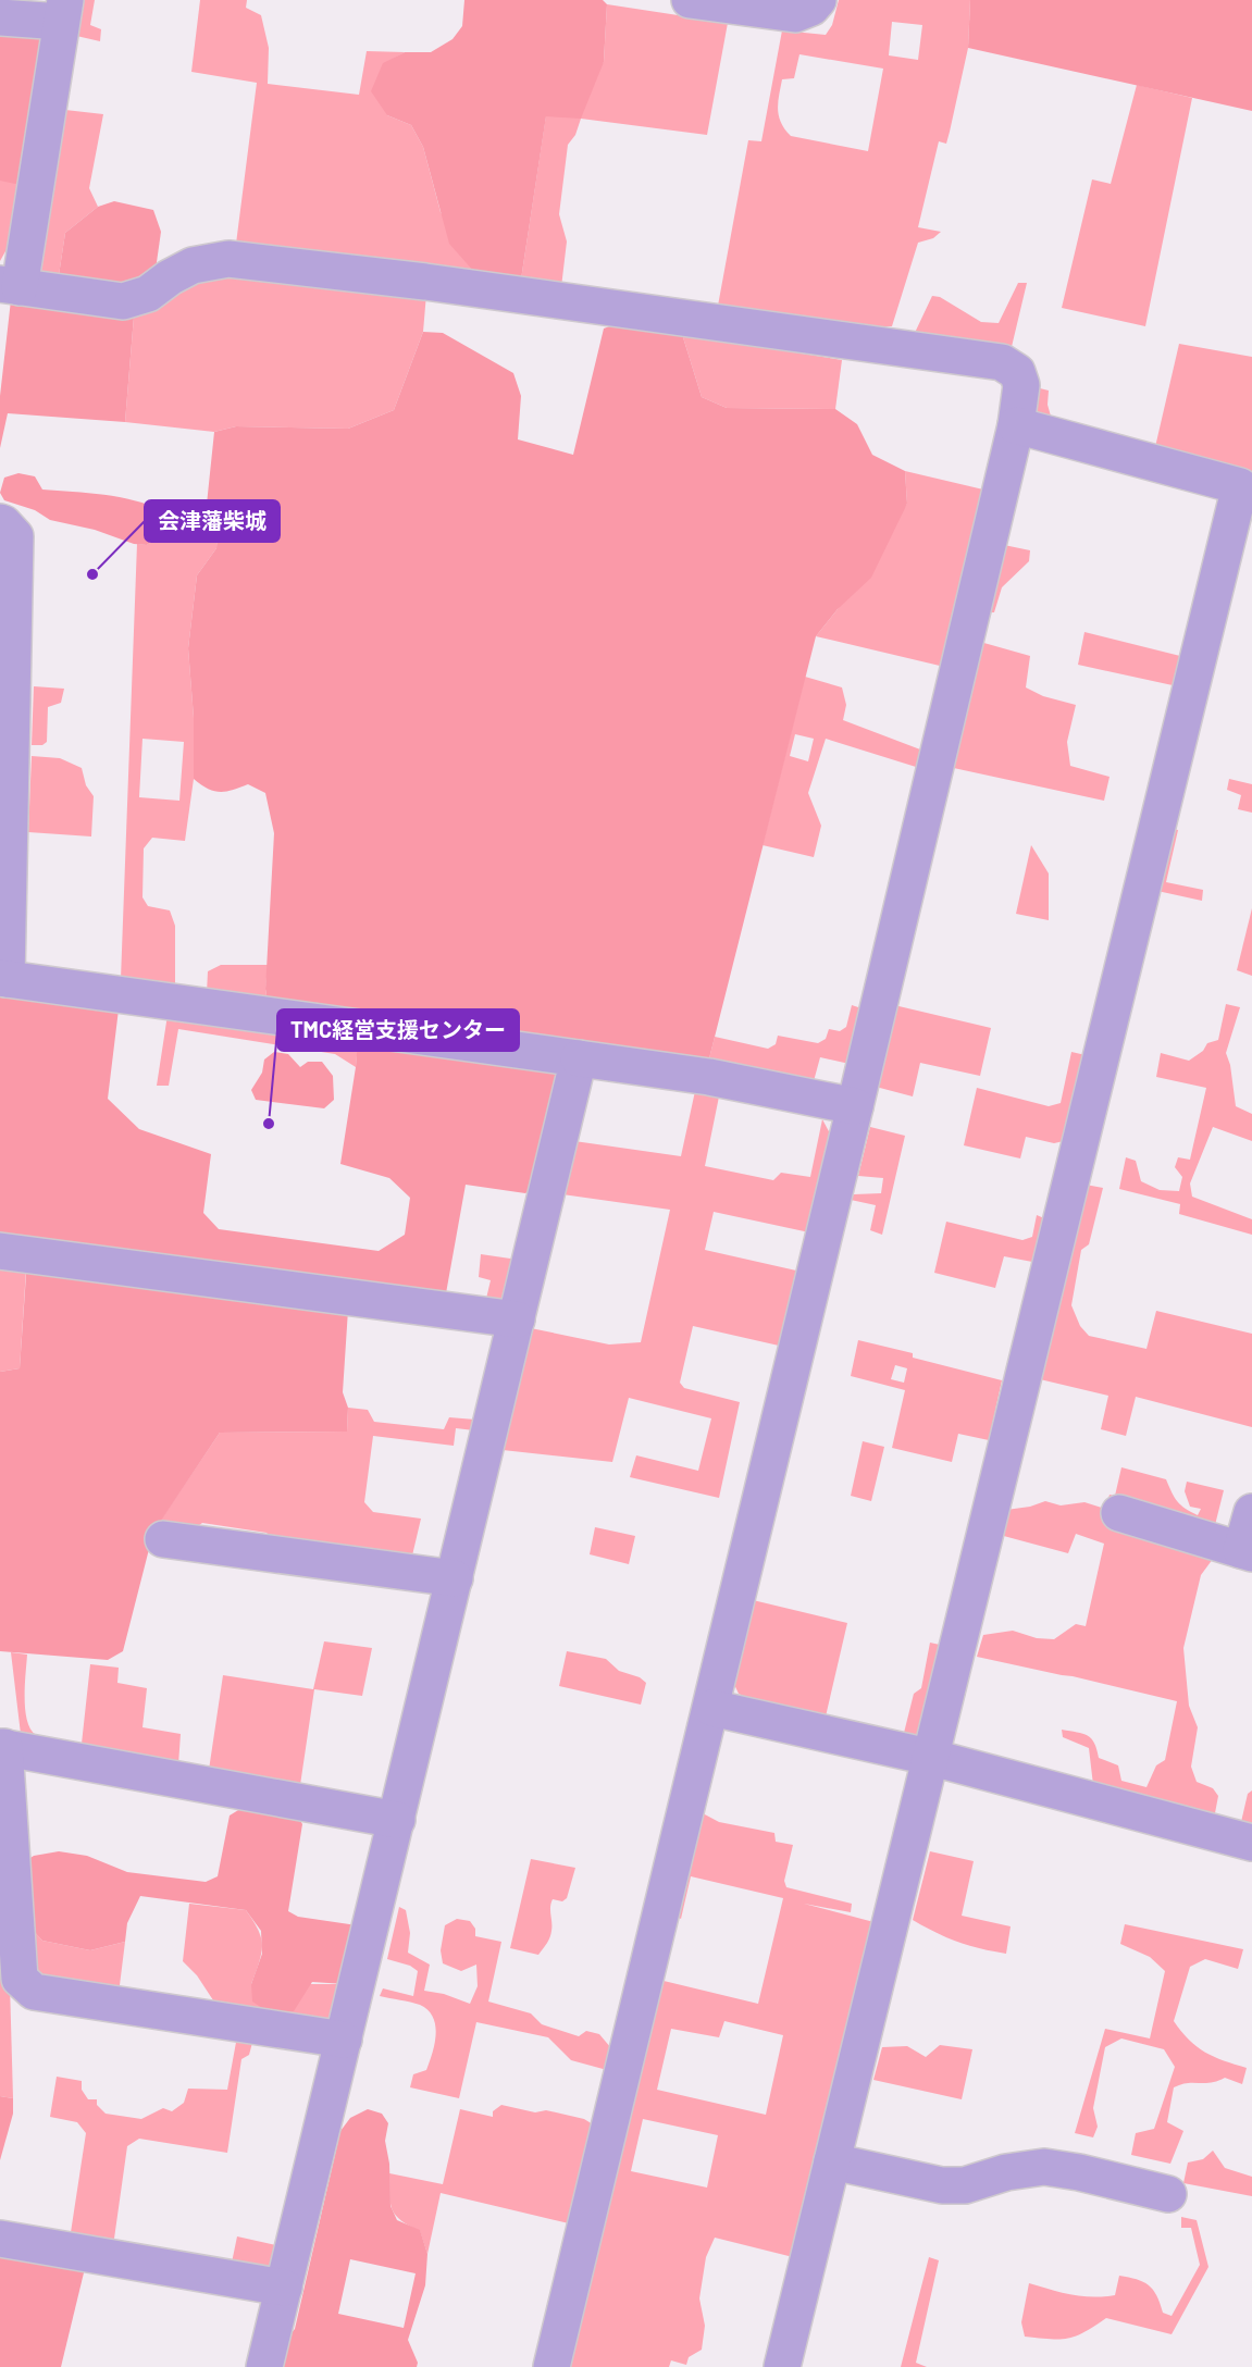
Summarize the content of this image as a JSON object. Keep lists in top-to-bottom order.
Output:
{
  "places": ["会津藩柴城", "TMC経営支援センター"]
}
